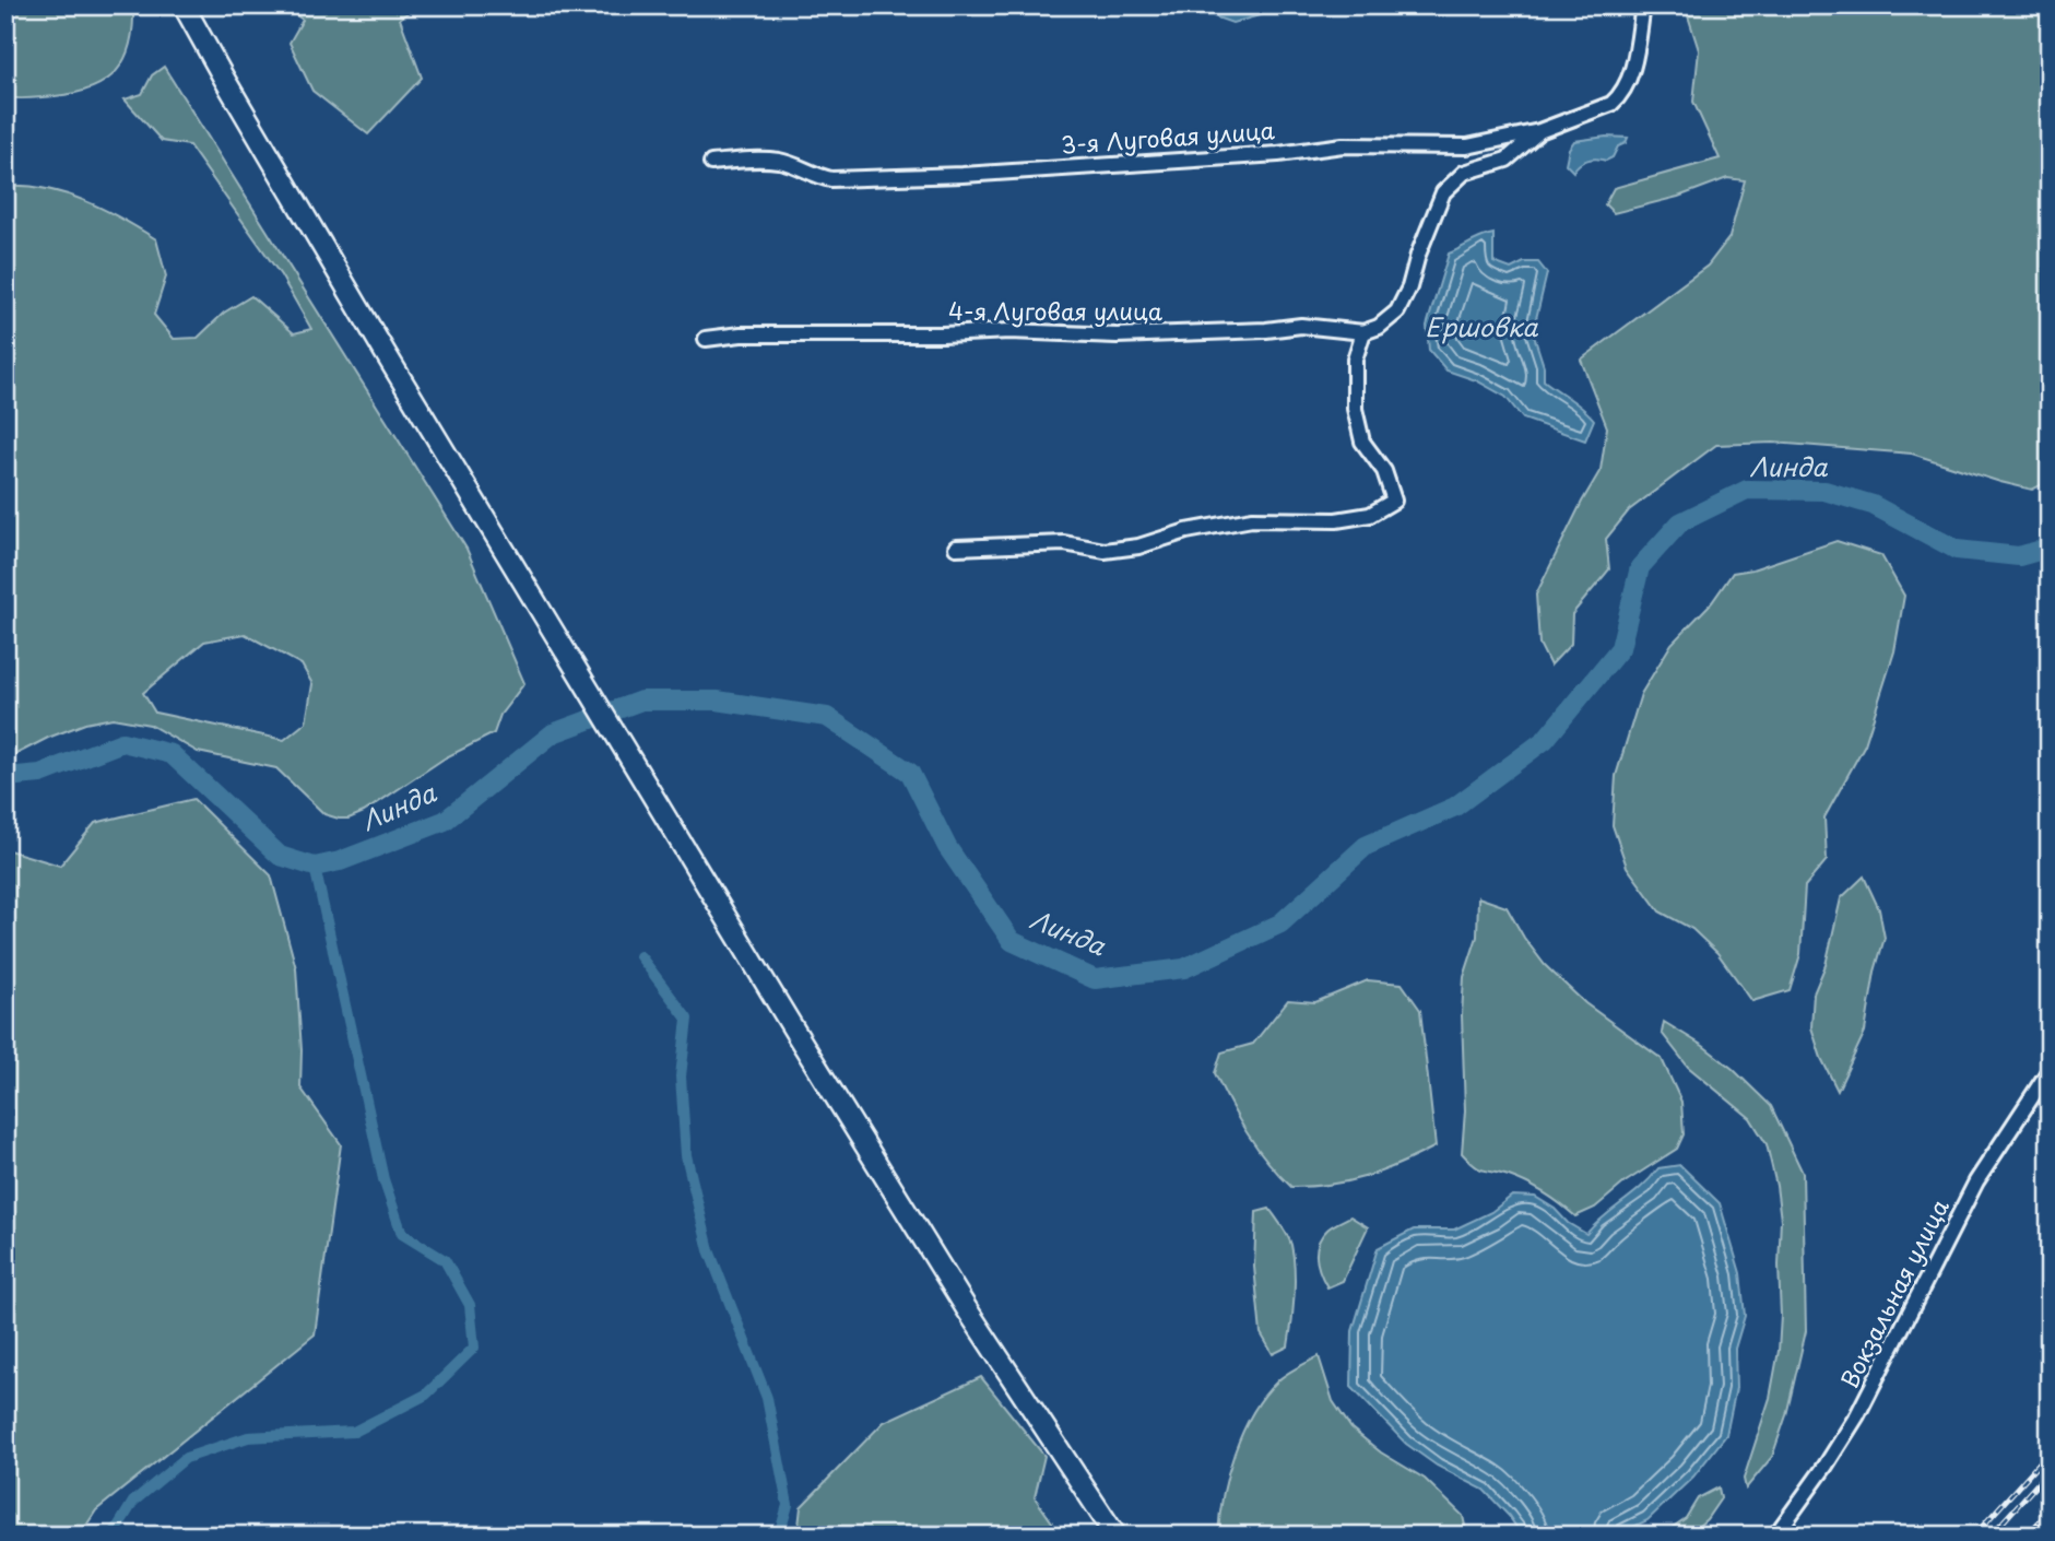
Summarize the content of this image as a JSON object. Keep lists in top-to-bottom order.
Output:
{
  "streets": {
    "street": ["3-я Луговая улица", "4-я Луговая улица", "Вокзальная улица"]
  },
  "water": ["Ершовка", "Линда"]
}
